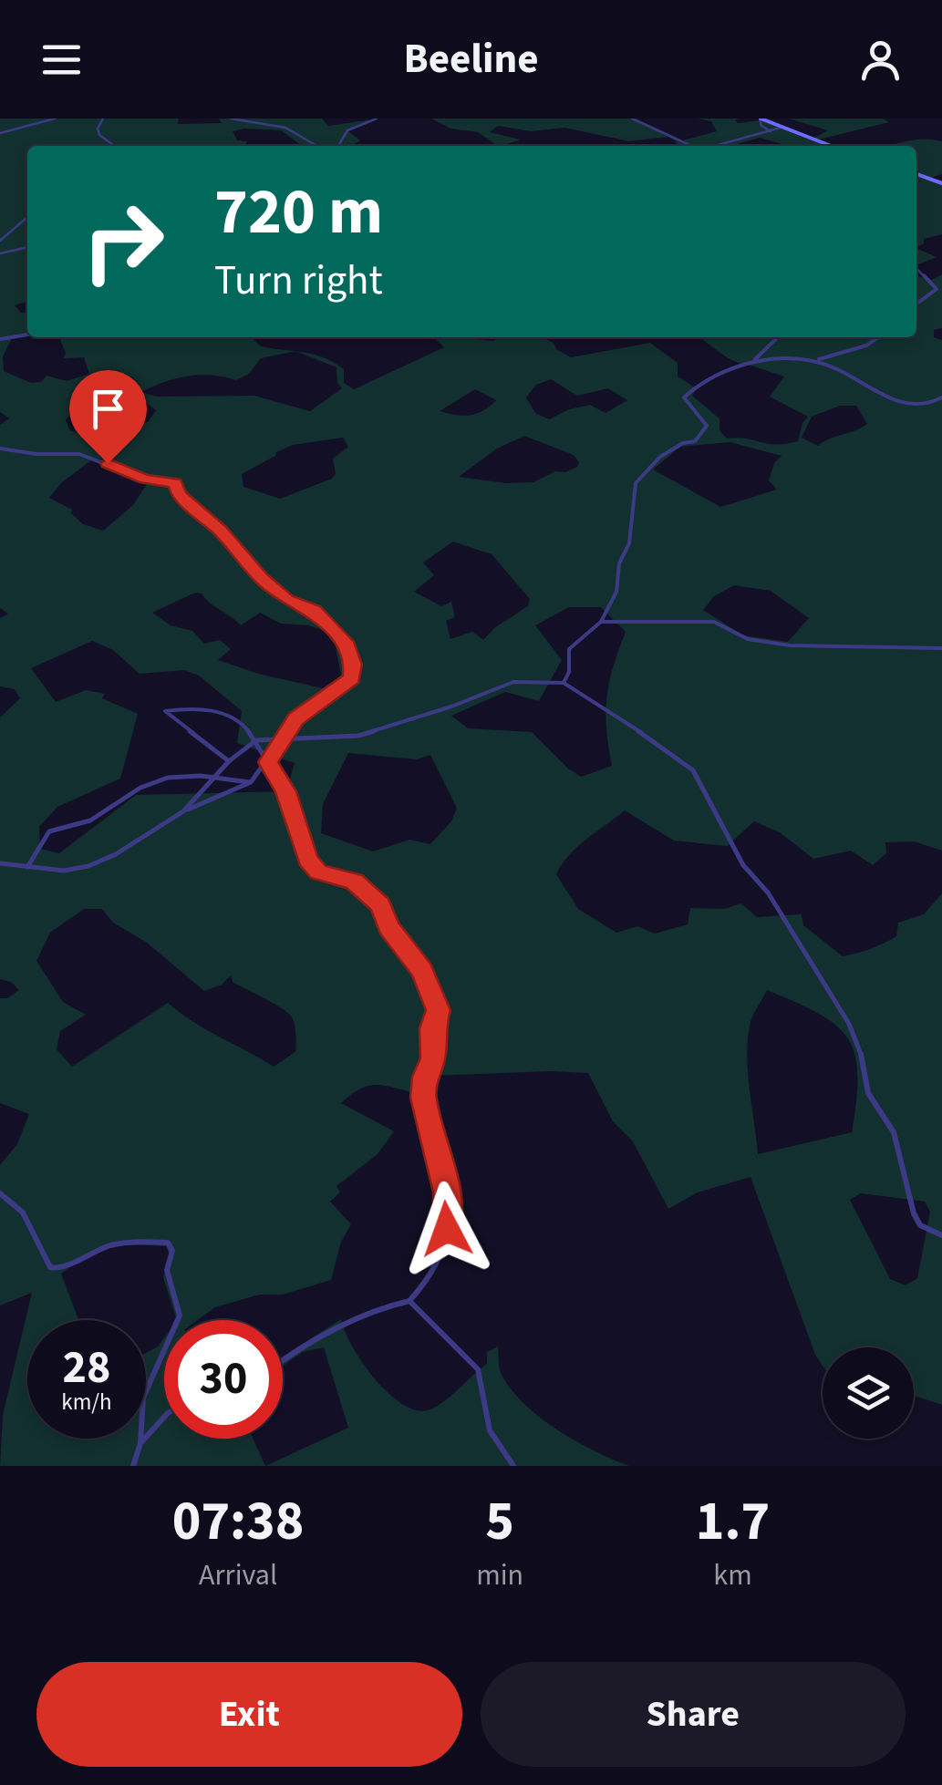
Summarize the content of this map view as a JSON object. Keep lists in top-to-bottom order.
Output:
{
  "page": {
    "header": "Beeline",
    "turn": ["720 m", "Turn right"],
    "speed": "28 km/h",
    "limit": "30",
    "eta": [
      "07:38",
      "Arrival",
      "5",
      "min",
      "1.7",
      "km"
    ],
    "buttons": ["Exit", "Share"]
  }
}
